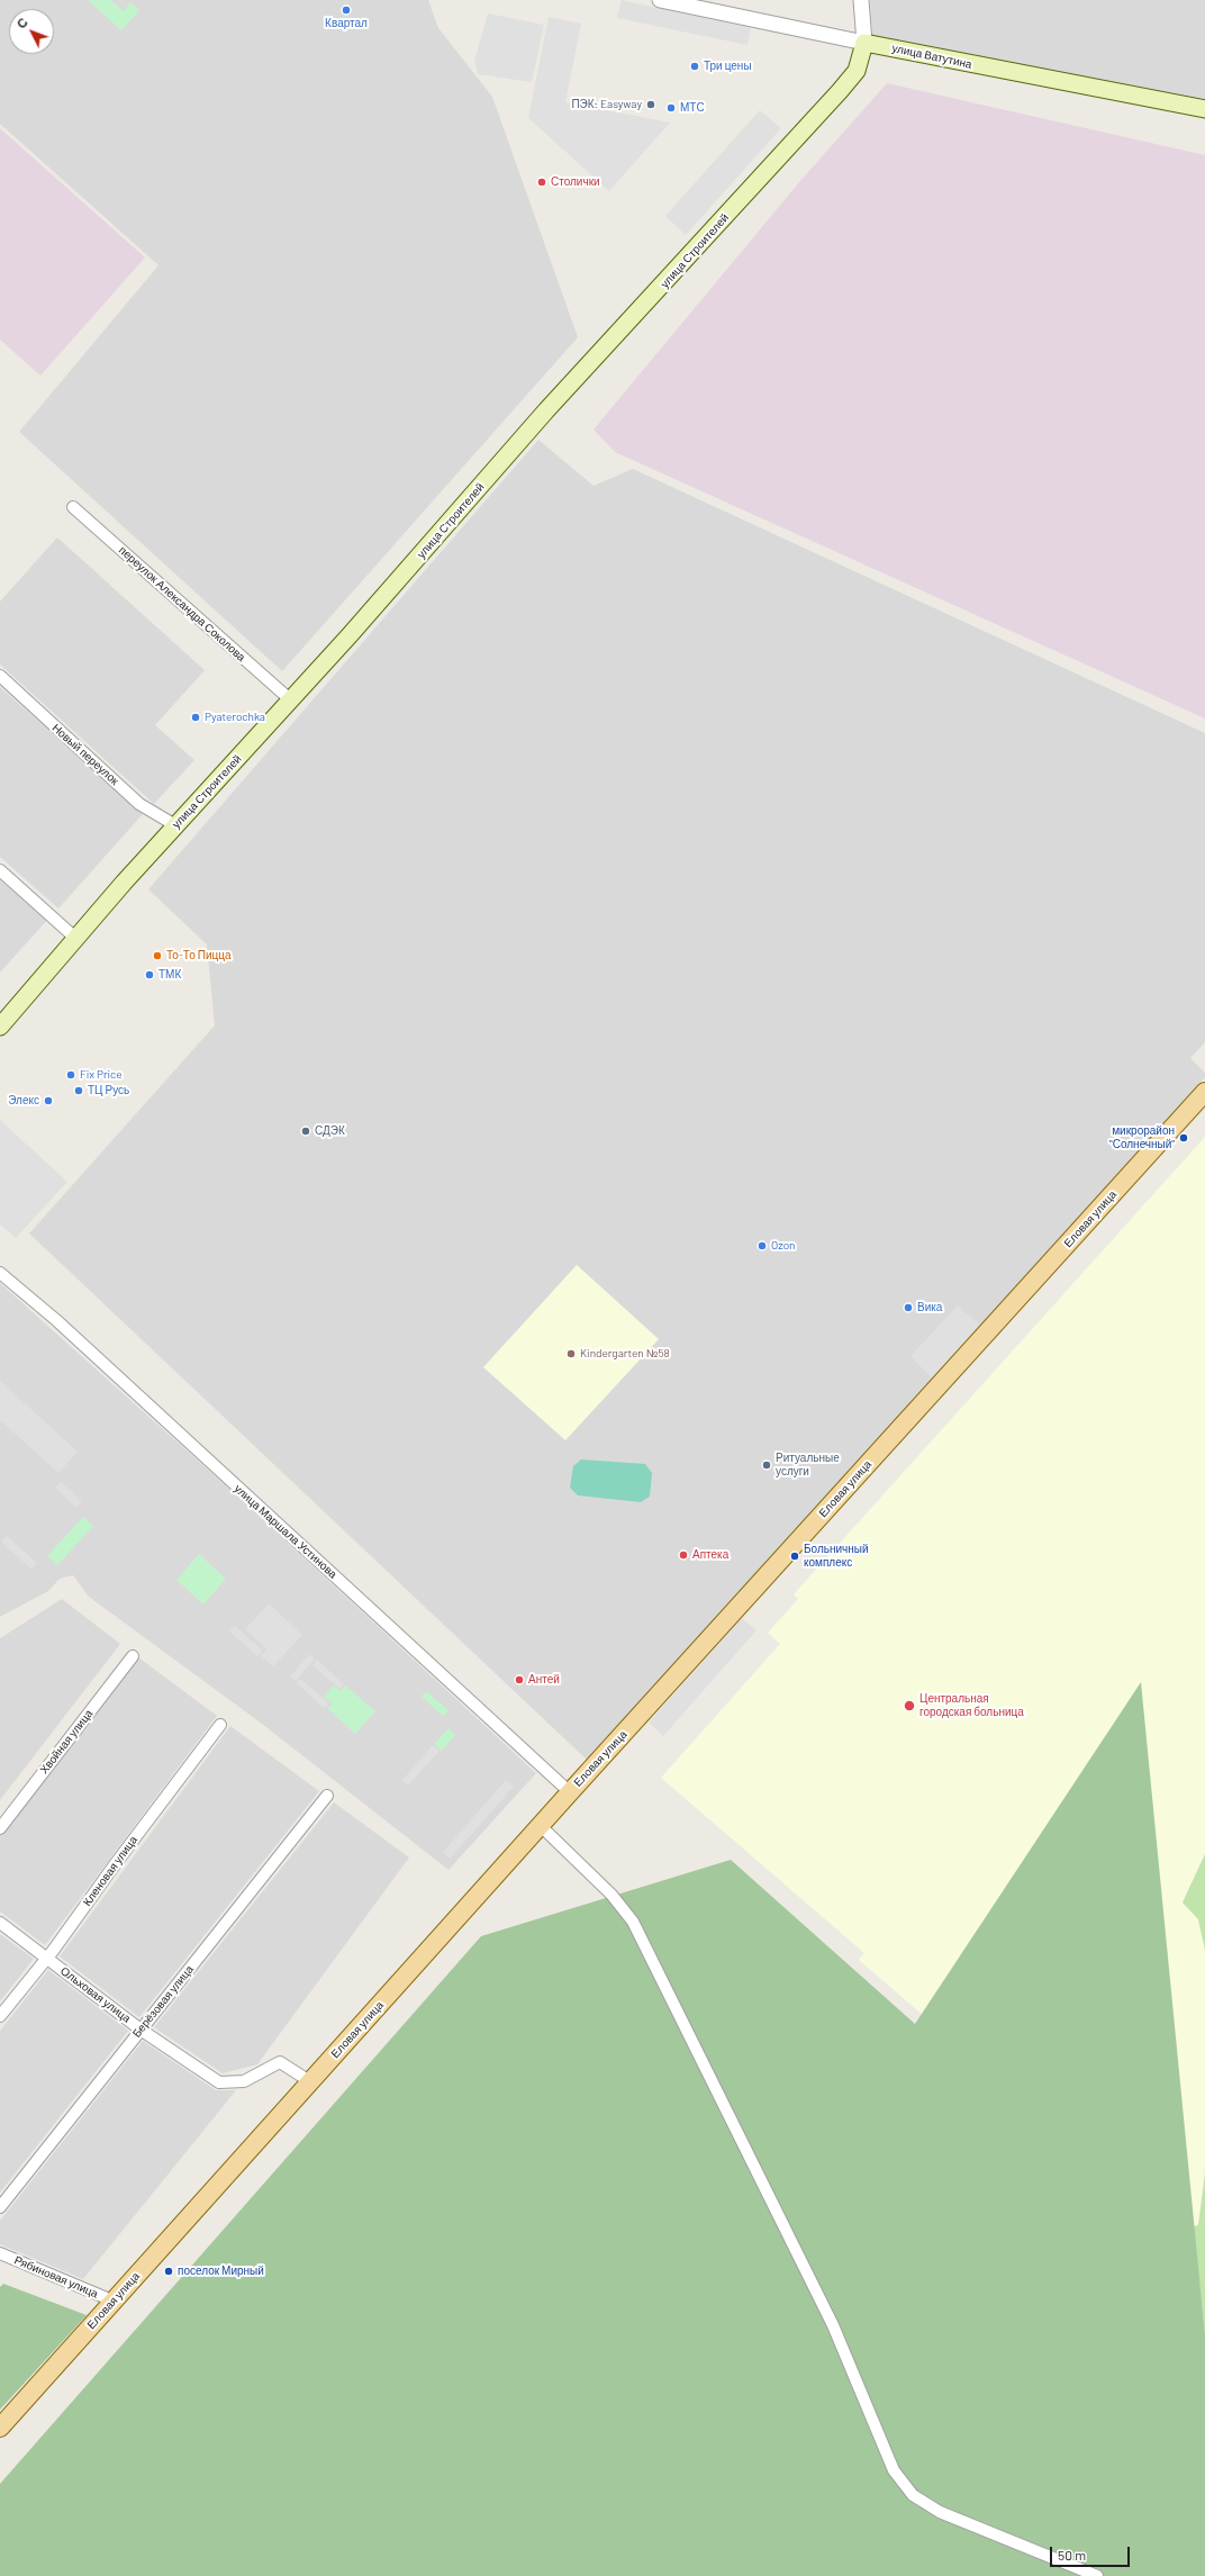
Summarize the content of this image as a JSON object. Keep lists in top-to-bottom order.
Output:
{
  "streets": {
    "main road": ["улица Ватутина", "улица Строителей", "Еловая улица"],
    "street": [
      "переулок Александра Соколова",
      "Новый переулок",
      "улица Маршала Устинова",
      "Хвойная улица",
      "Кленовая улица",
      "Ольховая улица",
      "Берёзовая улица",
      "Рябиновая улица"
    ]
  },
  "crossings": [
    ["улица Ватутина", "улица Строителей"],
    ["улица Строителей", "переулок Александра Соколова"],
    ["улица Строителей", "Новый переулок"],
    ["Еловая улица", "улица Маршала Устинова"],
    ["Еловая улица", "Ольховая улица"],
    ["Еловая улица", "Рябиновая улица"],
    ["Кленовая улица", "Ольховая улица"],
    ["Ольховая улица", "Берёзовая улица"]
  ],
  "places": [
    "Квартал",
    "Три цены",
    "ПЭК: Easyway",
    "МТС",
    "Столички",
    "Pyaterochka",
    "То-То Пицца",
    "ТМК",
    "Fix Price",
    "ТЦ Русь",
    "Элекс",
    "СДЭК",
    "микрорайон \"Солнечный\"",
    "Ozon",
    "Вика",
    "Kindergarten №58",
    "Ритуальные услуги",
    "Аптека",
    "Больничный комплекс",
    "Антей",
    "Центральная городская больница",
    "поселок Мирный"
  ],
  "scale_bar": "50 m",
  "north": "top left"
}
